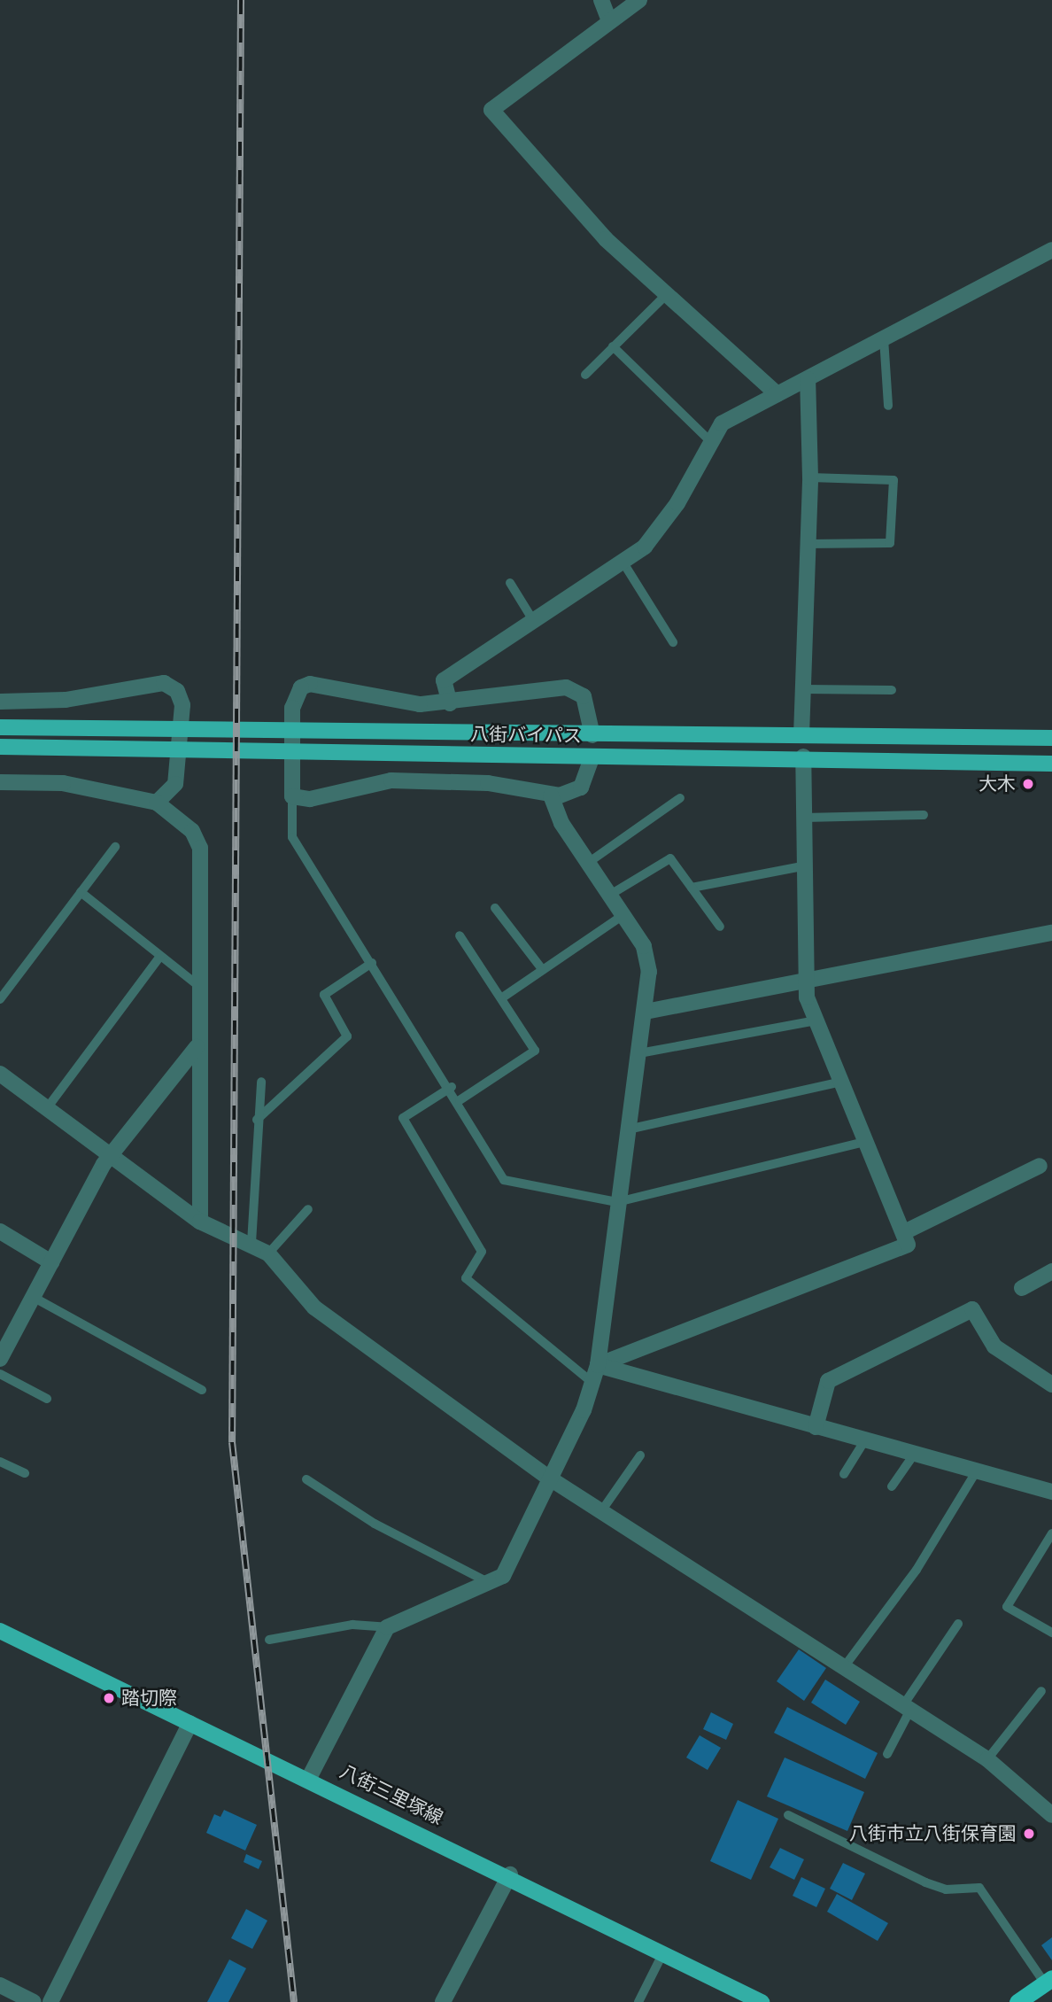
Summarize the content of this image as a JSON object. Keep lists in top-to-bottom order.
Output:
{
  "streets": {
    "main road": ["八街バイパス", "八街三里塚線"]
  },
  "places": ["大木", "踏切際", "八街市立八街保育園"]
}
